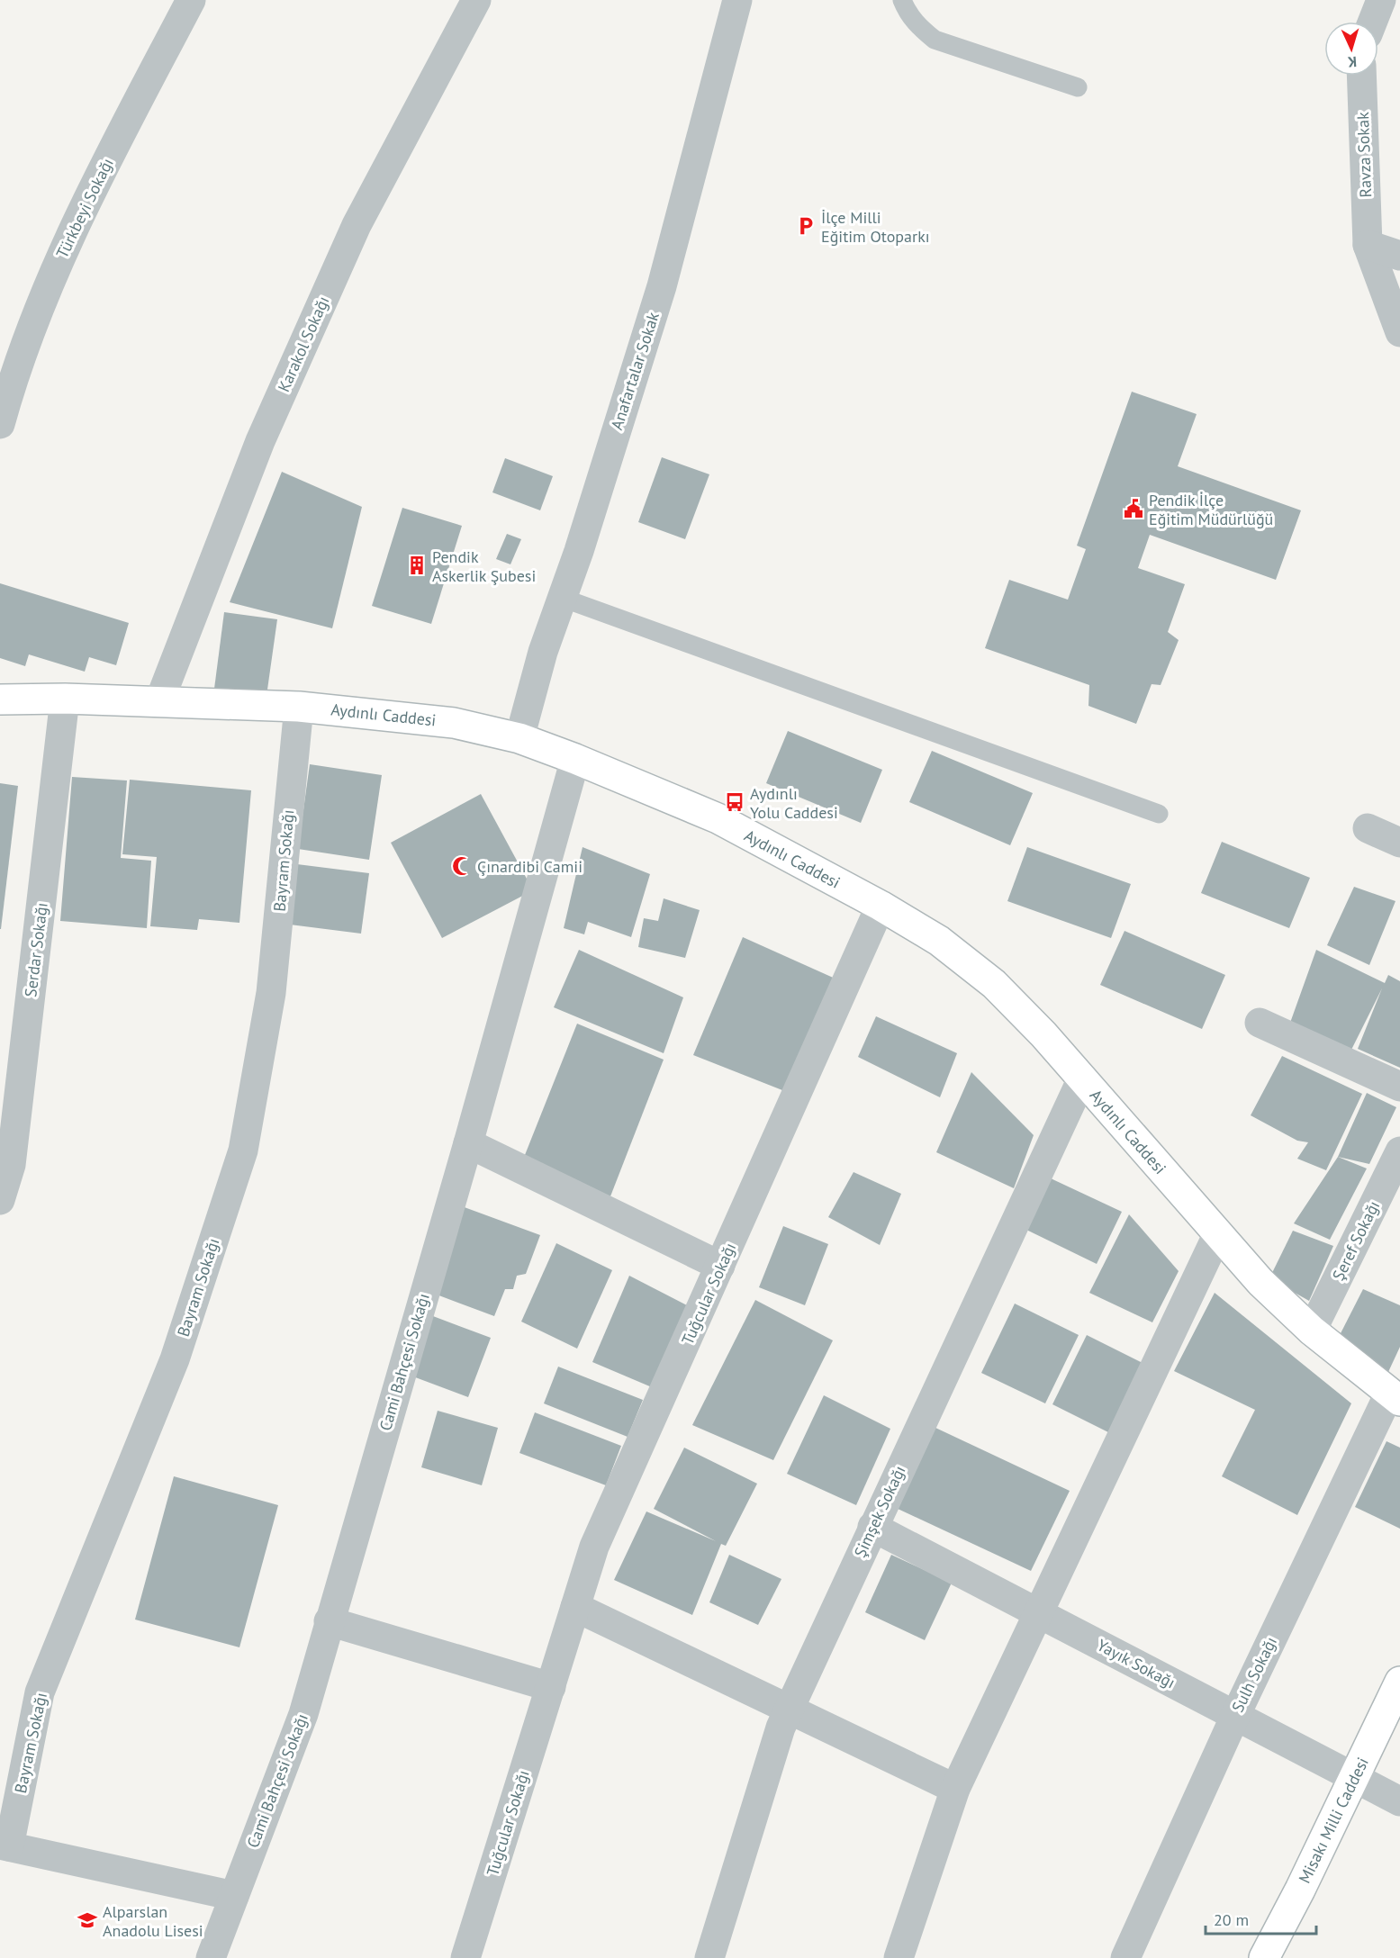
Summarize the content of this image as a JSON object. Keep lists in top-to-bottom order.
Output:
{
  "streets": {
    "main road": ["Aydınlı Caddesi", "Misakı Milli Caddesi"],
    "street": [
      "Ravza Sokak",
      "Türkbeyi Sokağı",
      "Karakol Sokağı",
      "Anafartalar Sokak",
      "Bayram Sokağı",
      "Serdar Sokağı",
      "Şeref Sokağı",
      "Tuğcular Sokağı",
      "Cami Bahçesi Sokağı",
      "Şimşek Sokağı",
      "Yayık Sokağı",
      "Sulh Sokağı"
    ]
  },
  "crossings": [
    ["Karakol Sokağı", "Aydınlı Caddesi"],
    ["Anafartalar Sokak", "Aydınlı Caddesi"],
    ["Aydınlı Caddesi", "Bayram Sokağı"],
    ["Aydınlı Caddesi", "Serdar Sokağı"],
    ["Aydınlı Caddesi", "Şeref Sokağı"],
    ["Aydınlı Caddesi", "Tuğcular Sokağı"],
    ["Aydınlı Caddesi", "Cami Bahçesi Sokağı"],
    ["Aydınlı Caddesi", "Şimşek Sokağı"],
    ["Aydınlı Caddesi", "Sulh Sokağı"],
    ["Şimşek Sokağı", "Yayık Sokağı"],
    ["Yayık Sokağı", "Sulh Sokağı"],
    ["Yayık Sokağı", "Misakı Milli Caddesi"]
  ],
  "places": {
    "parking": ["İlçe Milli Eğitim Otoparkı"],
    "public building": ["Pendik İlçe Eğitim Müdürlüğü"],
    "building": ["Pendik Askerlik Şubesi"],
    "bus stop": ["Aydınlı Yolu Caddesi"],
    "mosque": ["Çınardibi Camii"],
    "school or university": ["Alparslan Anadolu Lisesi"]
  },
  "scale_bar": "20 m",
  "north": "bottom"
}
